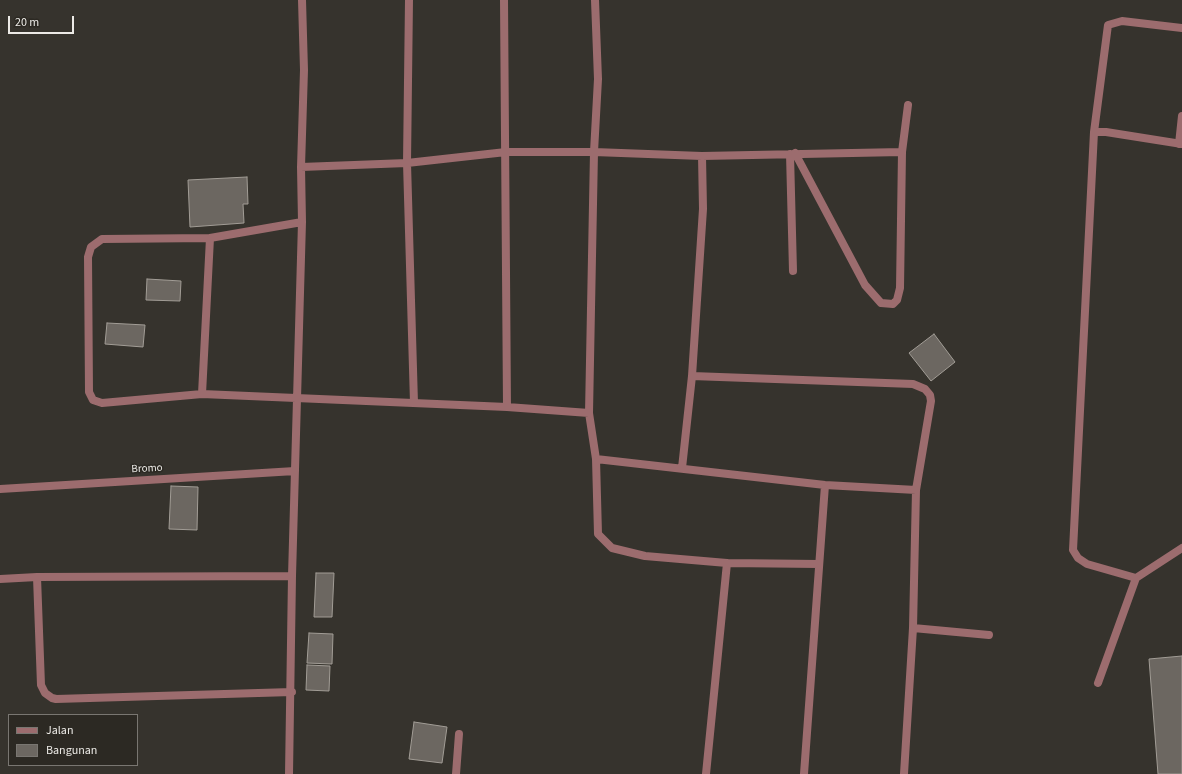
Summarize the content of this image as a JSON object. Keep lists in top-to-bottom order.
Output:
{
  "streets": {
    "street": ["Bromo"]
  },
  "legend": ["Jalan", "Bangunan"],
  "scale_bar": "20 m"
}
